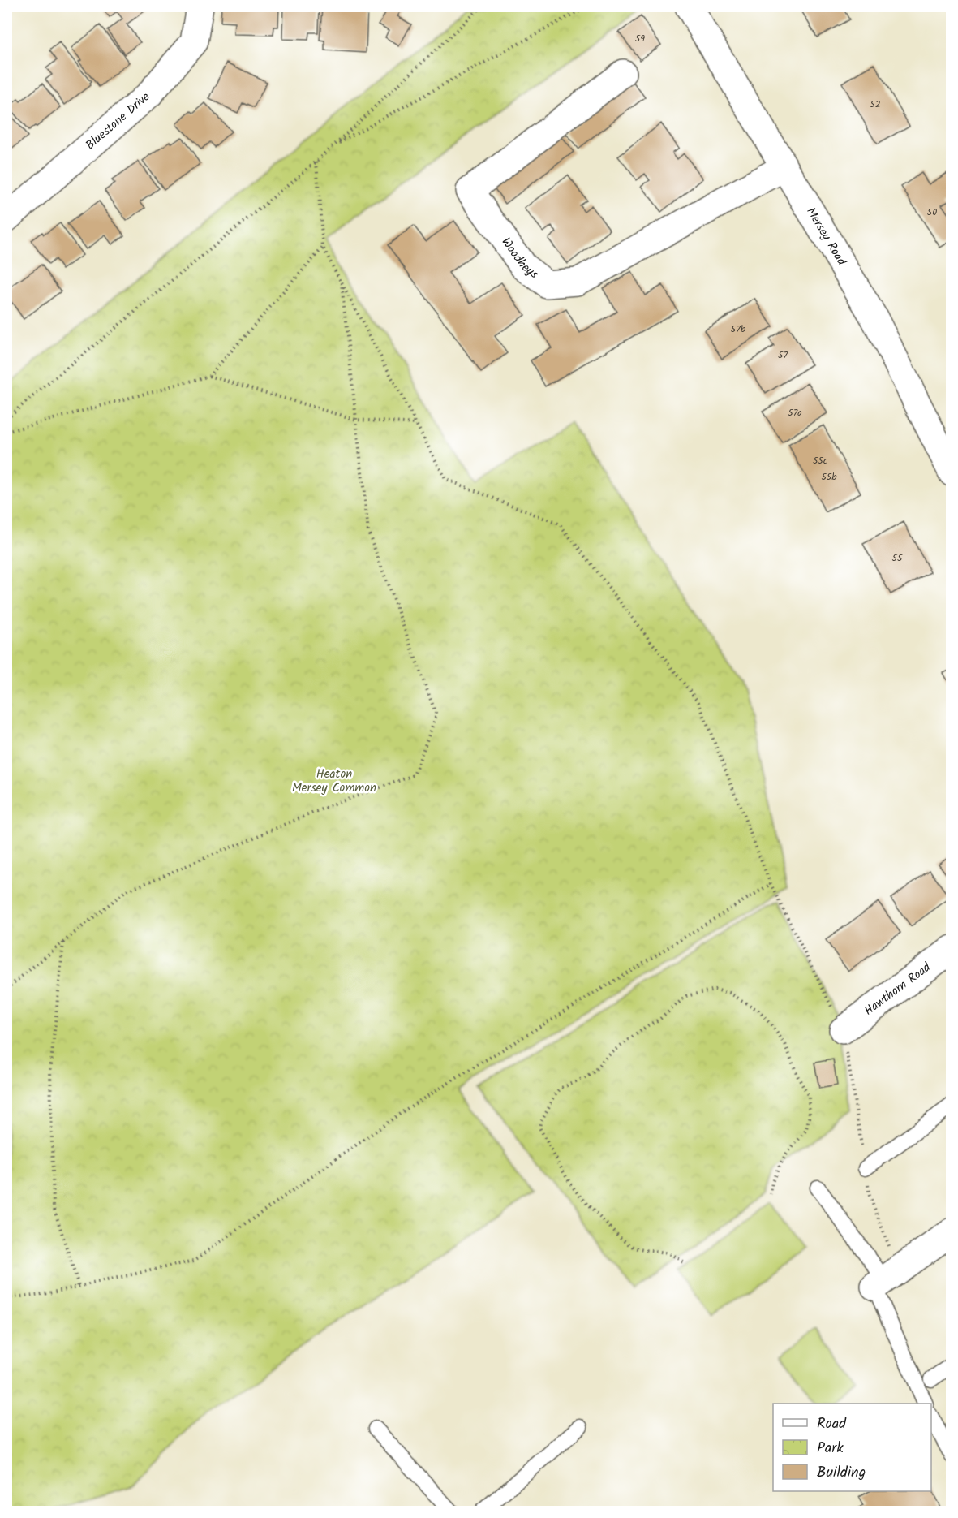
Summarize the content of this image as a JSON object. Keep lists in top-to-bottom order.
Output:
{
  "streets": {
    "street": [
      "Bluestone Drive",
      "Mersey Road",
      "Woodheys",
      "Hawthorn Road"
    ]
  },
  "crossings": [
    ["Mersey Road", "Woodheys"]
  ],
  "parks": ["Heaton Mersey Common"],
  "house_numbers": [
    "59",
    "52",
    "50",
    "57b",
    "57",
    "57a",
    "55c",
    "55b",
    "55"
  ],
  "legend": ["Road", "Park", "Building"]
}
